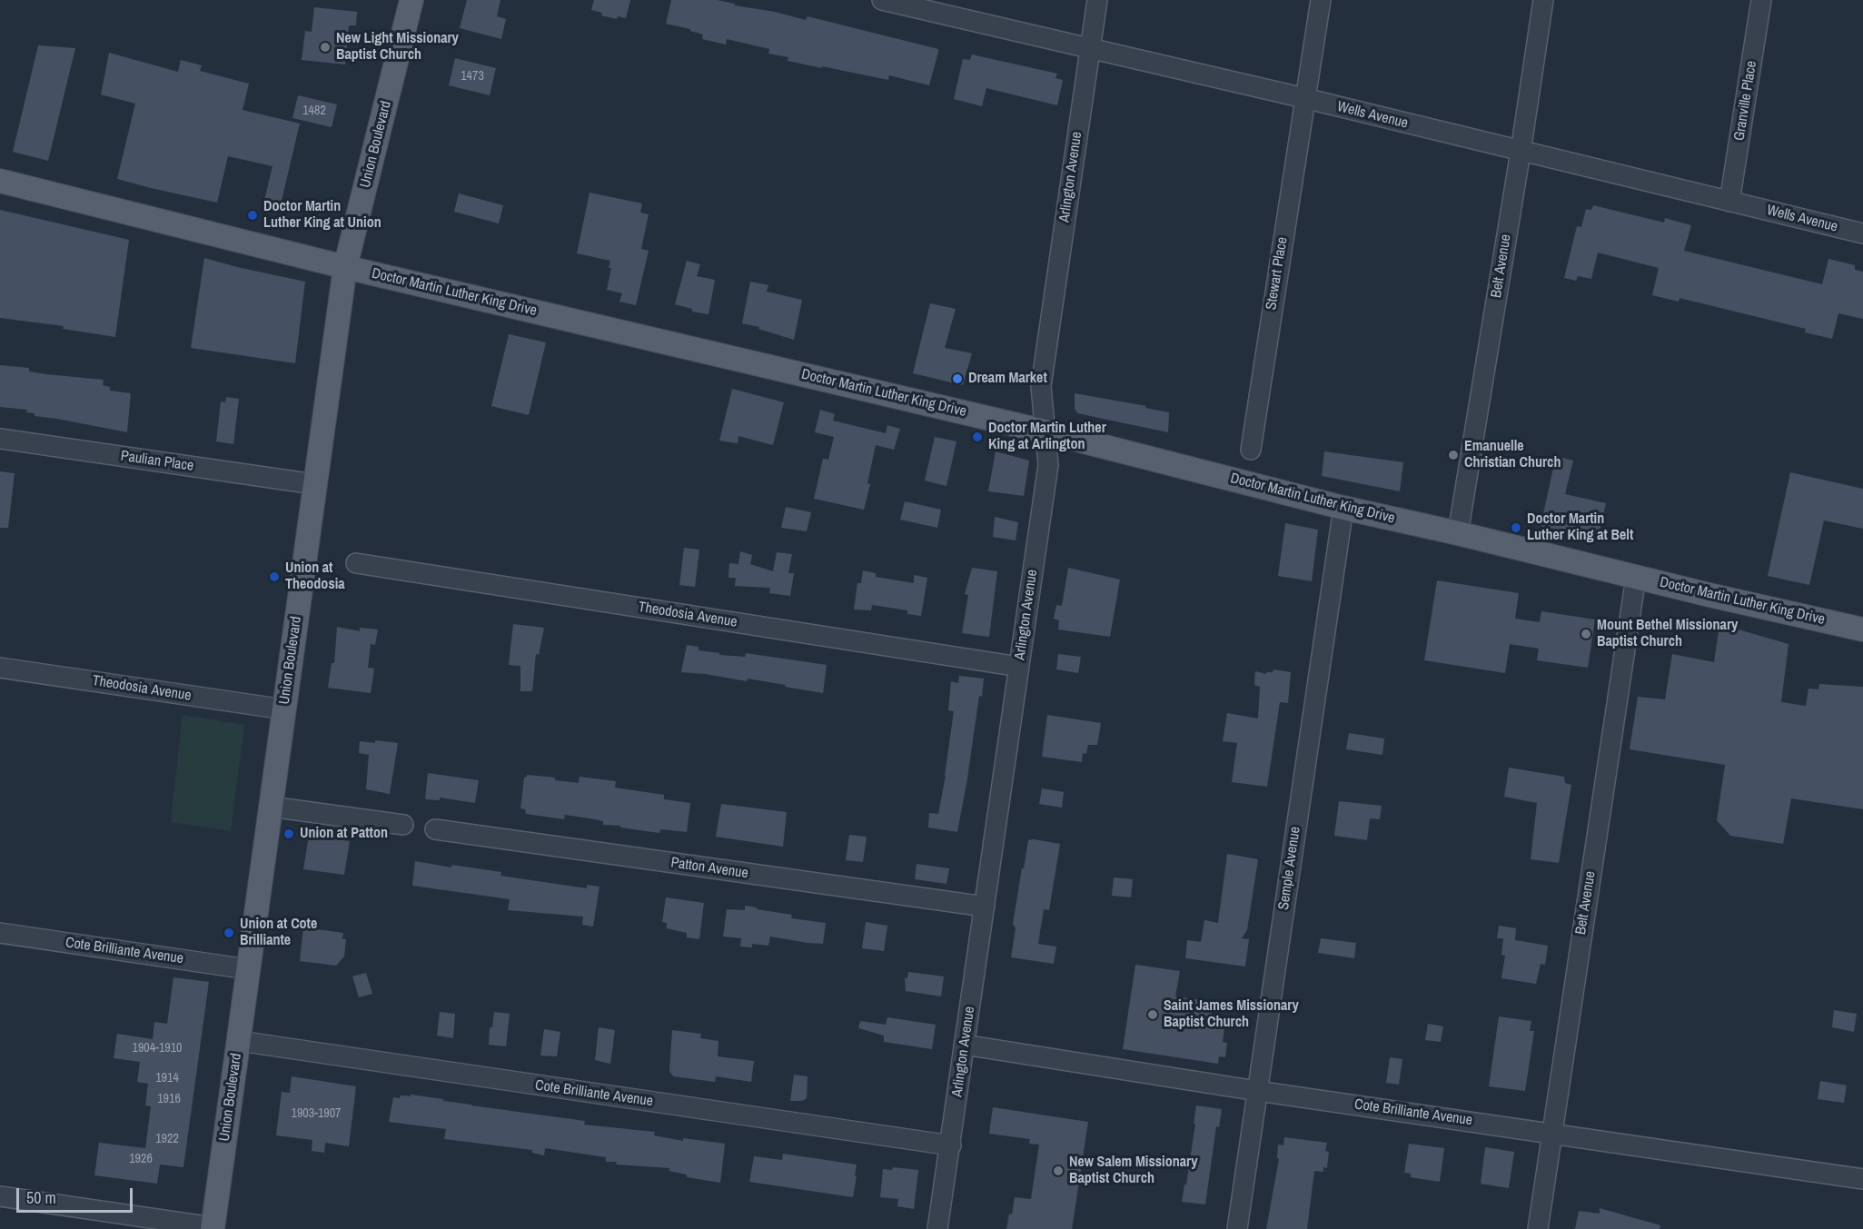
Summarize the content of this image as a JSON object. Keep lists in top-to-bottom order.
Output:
{
  "streets": {
    "main road": ["Union Boulevard", "Doctor Martin Luther King Drive"],
    "street": [
      "Granville Place",
      "Wells Avenue",
      "Arlington Avenue",
      "Belt Avenue",
      "Stewart Place",
      "Paulian Place",
      "Theodosia Avenue",
      "Patton Avenue",
      "Semple Avenue",
      "Cote Brilliante Avenue"
    ]
  },
  "crossings": [
    ["Granville Place", "Wells Avenue"],
    ["Wells Avenue", "Arlington Avenue"],
    ["Wells Avenue", "Belt Avenue"],
    ["Wells Avenue", "Stewart Place"],
    ["Union Boulevard", "Doctor Martin Luther King Drive"],
    ["Union Boulevard", "Paulian Place"],
    ["Union Boulevard", "Theodosia Avenue"],
    ["Union Boulevard", "Cote Brilliante Avenue"],
    ["Arlington Avenue", "Doctor Martin Luther King Drive"],
    ["Arlington Avenue", "Theodosia Avenue"],
    ["Arlington Avenue", "Patton Avenue"],
    ["Arlington Avenue", "Cote Brilliante Avenue"],
    ["Belt Avenue", "Doctor Martin Luther King Drive"],
    ["Belt Avenue", "Cote Brilliante Avenue"],
    ["Doctor Martin Luther King Drive", "Semple Avenue"],
    ["Semple Avenue", "Cote Brilliante Avenue"]
  ],
  "places": [
    "New Light Missionary Baptist Church",
    "Doctor Martin Luther King at Union",
    "Dream Market",
    "Doctor Martin Luther King at Arlington",
    "Emanuelle Christian Church",
    "Doctor Martin Luther King at Belt",
    "Union at Theodosia",
    "Mount Bethel Missionary Baptist Church",
    "Union at Patton",
    "Union at Cote Brilliante",
    "Saint James Missionary Baptist Church",
    "New Salem Missionary Baptist Church"
  ],
  "house_numbers": [
    "1473",
    "1482",
    "1904-1910",
    "1914",
    "1916",
    "1903-1907",
    "1922",
    "1926"
  ],
  "scale_bar": "50 m"
}
